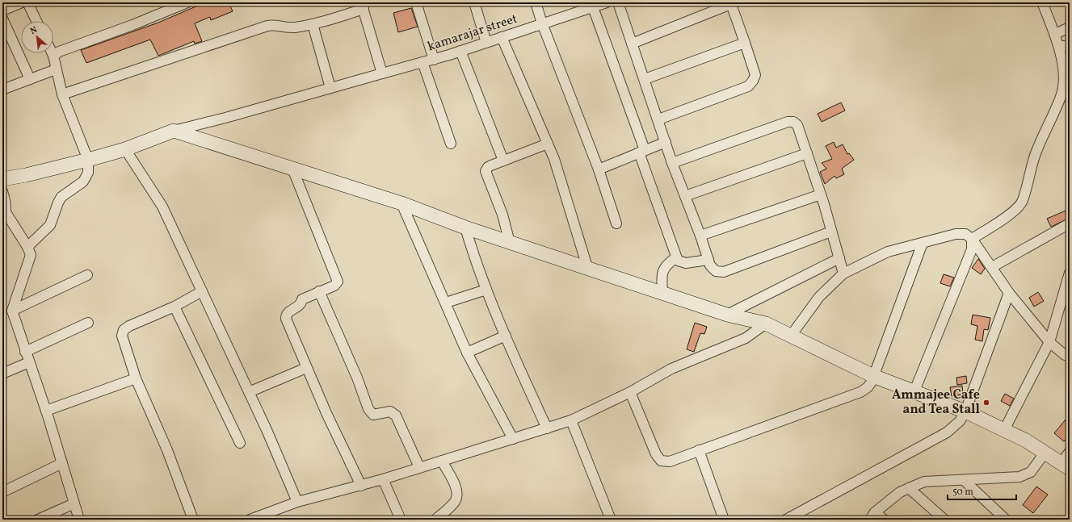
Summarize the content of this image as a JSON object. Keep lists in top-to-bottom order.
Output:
{
  "streets": {
    "street": ["kamarajar street"]
  },
  "places": ["Ammajee Cafe and Tea Stall"],
  "scale_bar": "50 m",
  "north": "top left"
}
